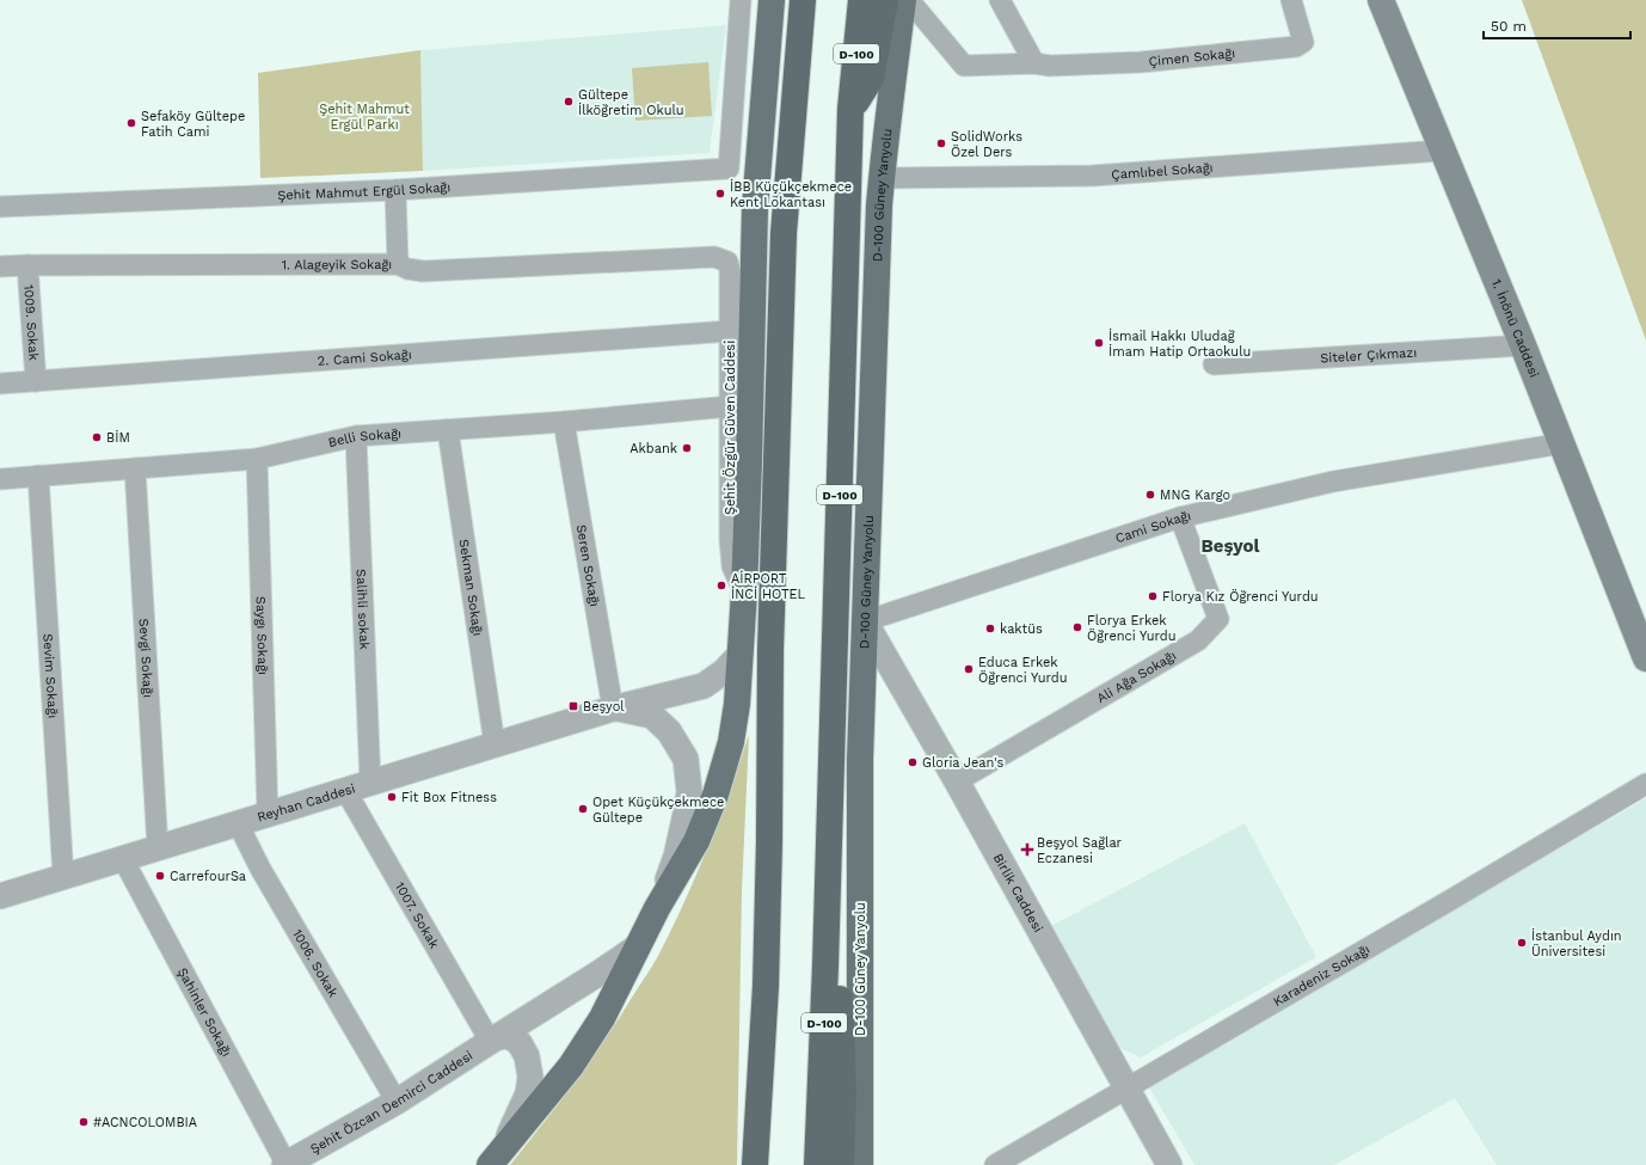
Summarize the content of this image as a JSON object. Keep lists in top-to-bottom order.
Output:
{
  "streets": {
    "highway": ["D-100"],
    "main road": ["D-100 Güney Yanyolu", "1. İnönü Caddesi"],
    "street": [
      "Çimen Sokağı",
      "Çamlıbel Sokağı",
      "Şehit Mahmut Ergül Sokağı",
      "1. Alageyik Sokağı",
      "1009. Sokak",
      "Siteler Çıkmazı",
      "2. Cami Sokağı",
      "Şehit Özgür Güven Caddesi",
      "Belli Sokağı",
      "Cami Sokağı",
      "Seren Sokağı",
      "Sekman Sokağı",
      "Salihli sokak",
      "Saygı Sokağı",
      "Sevgi Sokağı",
      "Sevim Sokağı",
      "Ali Ağa Sokağı",
      "Reyhan Caddesi",
      "Birlik Caddesi",
      "1007. Sokak",
      "1006. Sokak",
      "Karadeniz Sokağı",
      "Şahinler Sokağı",
      "Şehit Özcan Demirci Caddesi"
    ]
  },
  "crossings": [
    ["Çamlıbel Sokağı", "D-100 Güney Yanyolu"],
    ["Çamlıbel Sokağı", "1. İnönü Caddesi"],
    ["D-100 Güney Yanyolu", "Cami Sokağı"],
    ["D-100 Güney Yanyolu", "Birlik Caddesi"],
    ["1. Alageyik Sokağı", "1009. Sokak"],
    ["1. Alageyik Sokağı", "Şehit Özgür Güven Caddesi"],
    ["1009. Sokak", "2. Cami Sokağı"],
    ["1. İnönü Caddesi", "Siteler Çıkmazı"],
    ["1. İnönü Caddesi", "Cami Sokağı"],
    ["2. Cami Sokağı", "Şehit Özgür Güven Caddesi"],
    ["Şehit Özgür Güven Caddesi", "Belli Sokağı"],
    ["Belli Sokağı", "Seren Sokağı"],
    ["Belli Sokağı", "Sekman Sokağı"],
    ["Belli Sokağı", "Salihli sokak"],
    ["Belli Sokağı", "Saygı Sokağı"],
    ["Belli Sokağı", "Sevgi Sokağı"],
    ["Belli Sokağı", "Sevim Sokağı"],
    ["Cami Sokağı", "Ali Ağa Sokağı"],
    ["Cami Sokağı", "Birlik Caddesi"],
    ["Seren Sokağı", "Reyhan Caddesi"],
    ["Sekman Sokağı", "Reyhan Caddesi"],
    ["Salihli sokak", "Reyhan Caddesi"],
    ["Saygı Sokağı", "Reyhan Caddesi"],
    ["Sevgi Sokağı", "Reyhan Caddesi"],
    ["Sevim Sokağı", "Reyhan Caddesi"],
    ["Ali Ağa Sokağı", "Birlik Caddesi"],
    ["Reyhan Caddesi", "1007. Sokak"],
    ["Reyhan Caddesi", "1006. Sokak"],
    ["Reyhan Caddesi", "Şahinler Sokağı"],
    ["Birlik Caddesi", "Karadeniz Sokağı"],
    ["1007. Sokak", "Şehit Özcan Demirci Caddesi"],
    ["1006. Sokak", "Şehit Özcan Demirci Caddesi"],
    ["Şahinler Sokağı", "Şehit Özcan Demirci Caddesi"]
  ],
  "districts": ["Beşyol"],
  "parks": ["Şehit Mahmut Ergül Parkı"],
  "places": {
    "other": [
      "Gültepe İlköğretim Okulu",
      "Sefaköy Gültepe Fatih Cami",
      "SolidWorks Özel Ders",
      "İBB Küçükçekmece Kent Lokantası",
      "İsmail Hakkı Uludağ İmam Hatip Ortaokulu",
      "BİM",
      "Akbank",
      "MNG Kargo",
      "AİRPORT İNCİ HOTEL",
      "Florya Kız Öğrenci Yurdu",
      "Florya Erkek Öğrenci Yurdu",
      "kaktüs",
      "Educa Erkek Öğrenci Yurdu",
      "Gloria Jean's",
      "Fit Box Fitness",
      "Opet Küçükçekmece Gültepe",
      "CarrefourSa",
      "İstanbul Aydın Üniversitesi",
      "#ACNCOLOMBIA"
    ],
    "transit": ["Beşyol"],
    "health": ["Beşyol Sağlar Eczanesi"]
  },
  "scale_bar": "50 m"
}
